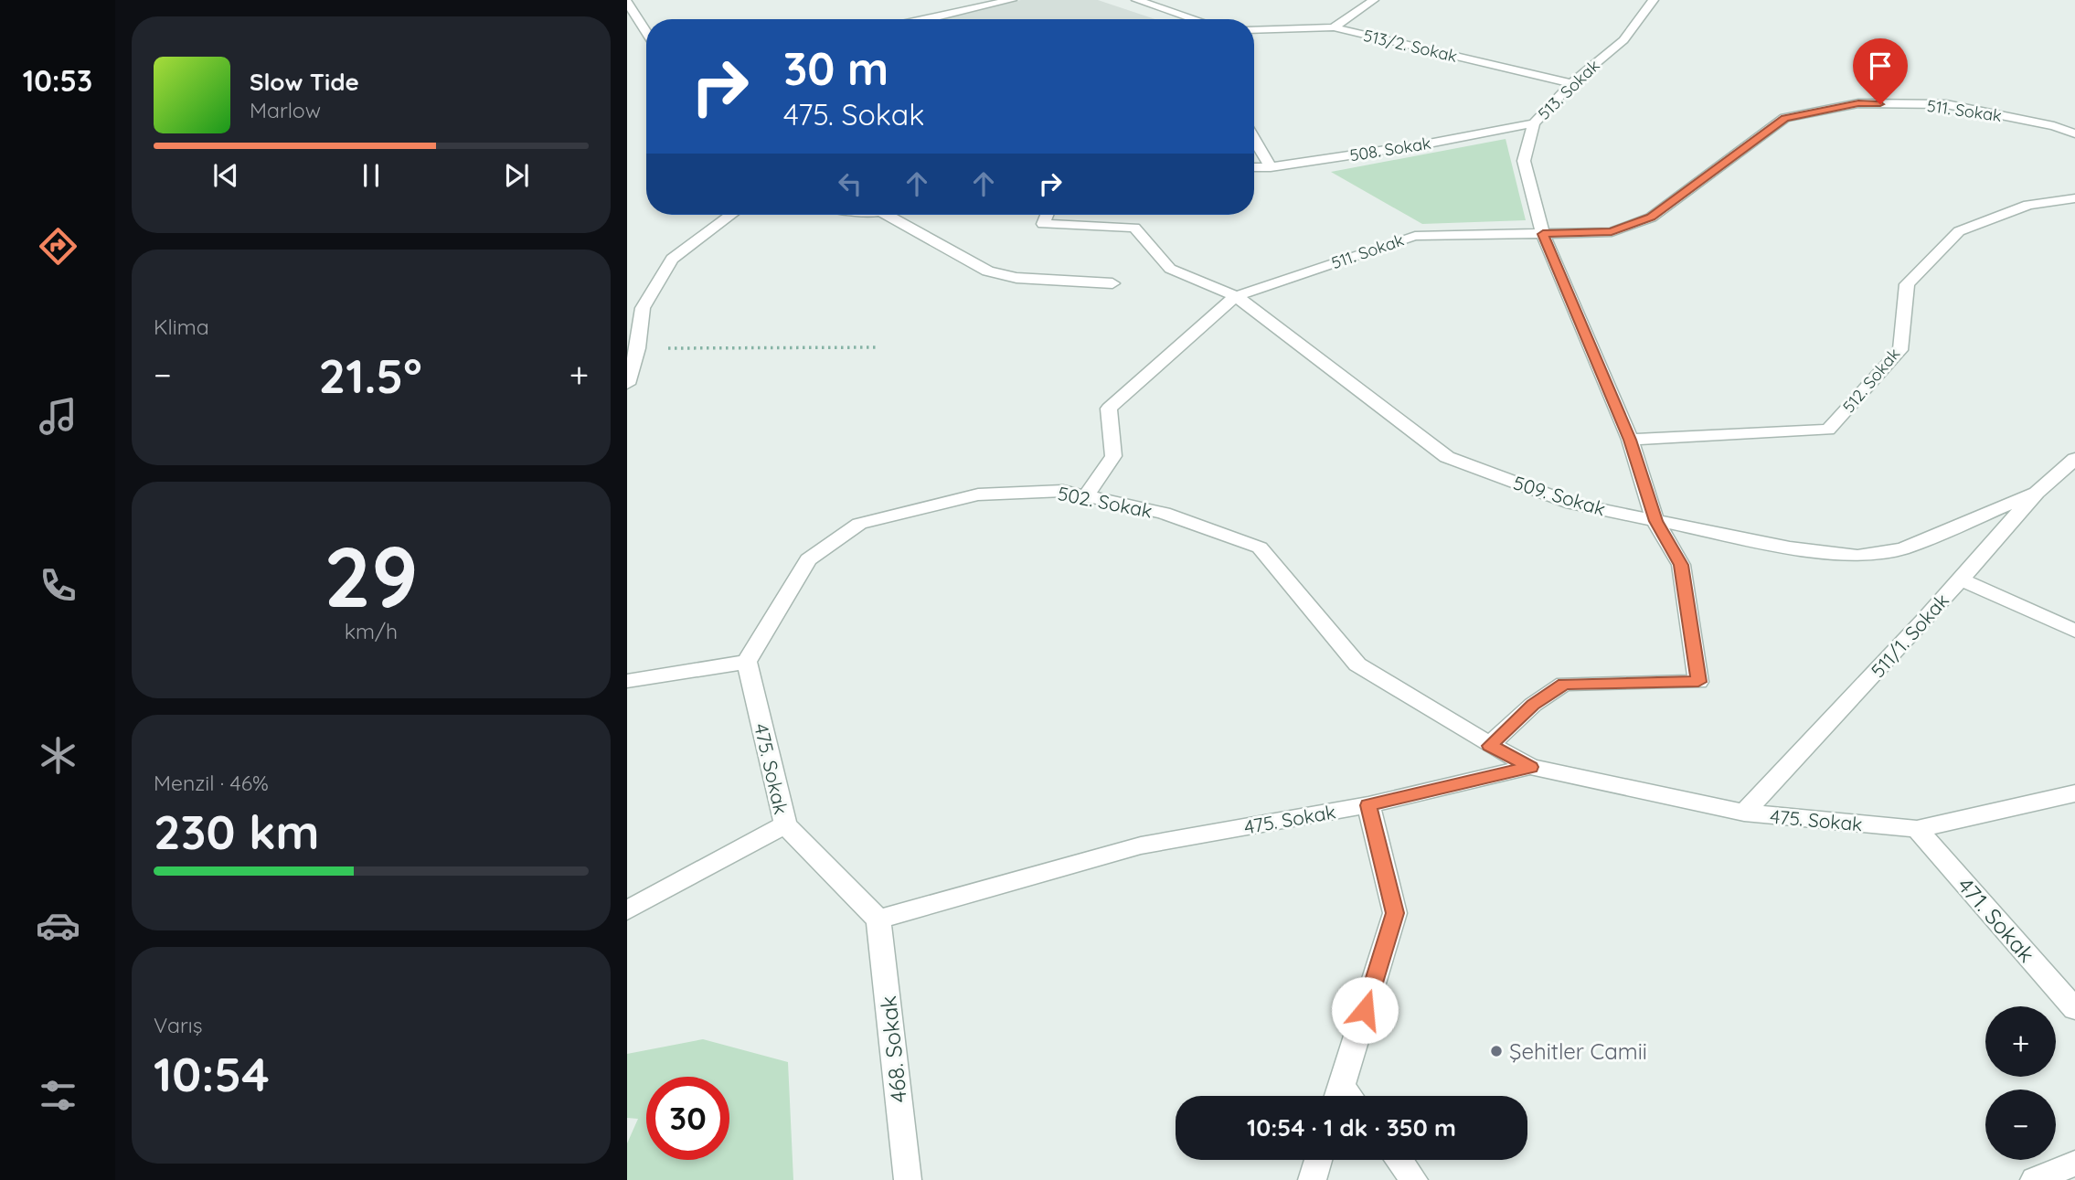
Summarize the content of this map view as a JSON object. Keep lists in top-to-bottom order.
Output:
{
  "streets": {
    "street": [
      "513/2. Sokak",
      "513. Sokak",
      "511. Sokak",
      "508. Sokak",
      "512. Sokak",
      "509. Sokak",
      "502. Sokak",
      "511/1. Sokak",
      "475. Sokak",
      "471. Sokak",
      "468. Sokak"
    ]
  },
  "crossings": [
    ["513/2. Sokak", "513. Sokak"],
    ["513. Sokak", "511. Sokak"],
    ["513. Sokak", "508. Sokak"],
    ["511. Sokak", "509. Sokak"],
    ["509. Sokak", "511/1. Sokak"],
    ["502. Sokak", "475. Sokak"],
    ["511/1. Sokak", "475. Sokak"],
    ["475. Sokak", "471. Sokak"],
    ["475. Sokak", "468. Sokak"]
  ],
  "places": ["Şehitler Camii"],
  "page": {
    "tabs": "10:53",
    "turn": ["30 m", "475. Sokak"],
    "song": ["Slow Tide", "Marlow"],
    "tile": [
      "Klima",
      ["29", "km/h"],
      ["Menzil · 46%", "230 km"],
      ["Varış", "10:54"]
    ],
    "heat": ["−", "21.5°", "+"],
    "map_buttons": ["+", "−"],
    "limit": "30",
    "trip": "10:54 · 1 dk · 350 m"
  }
}
